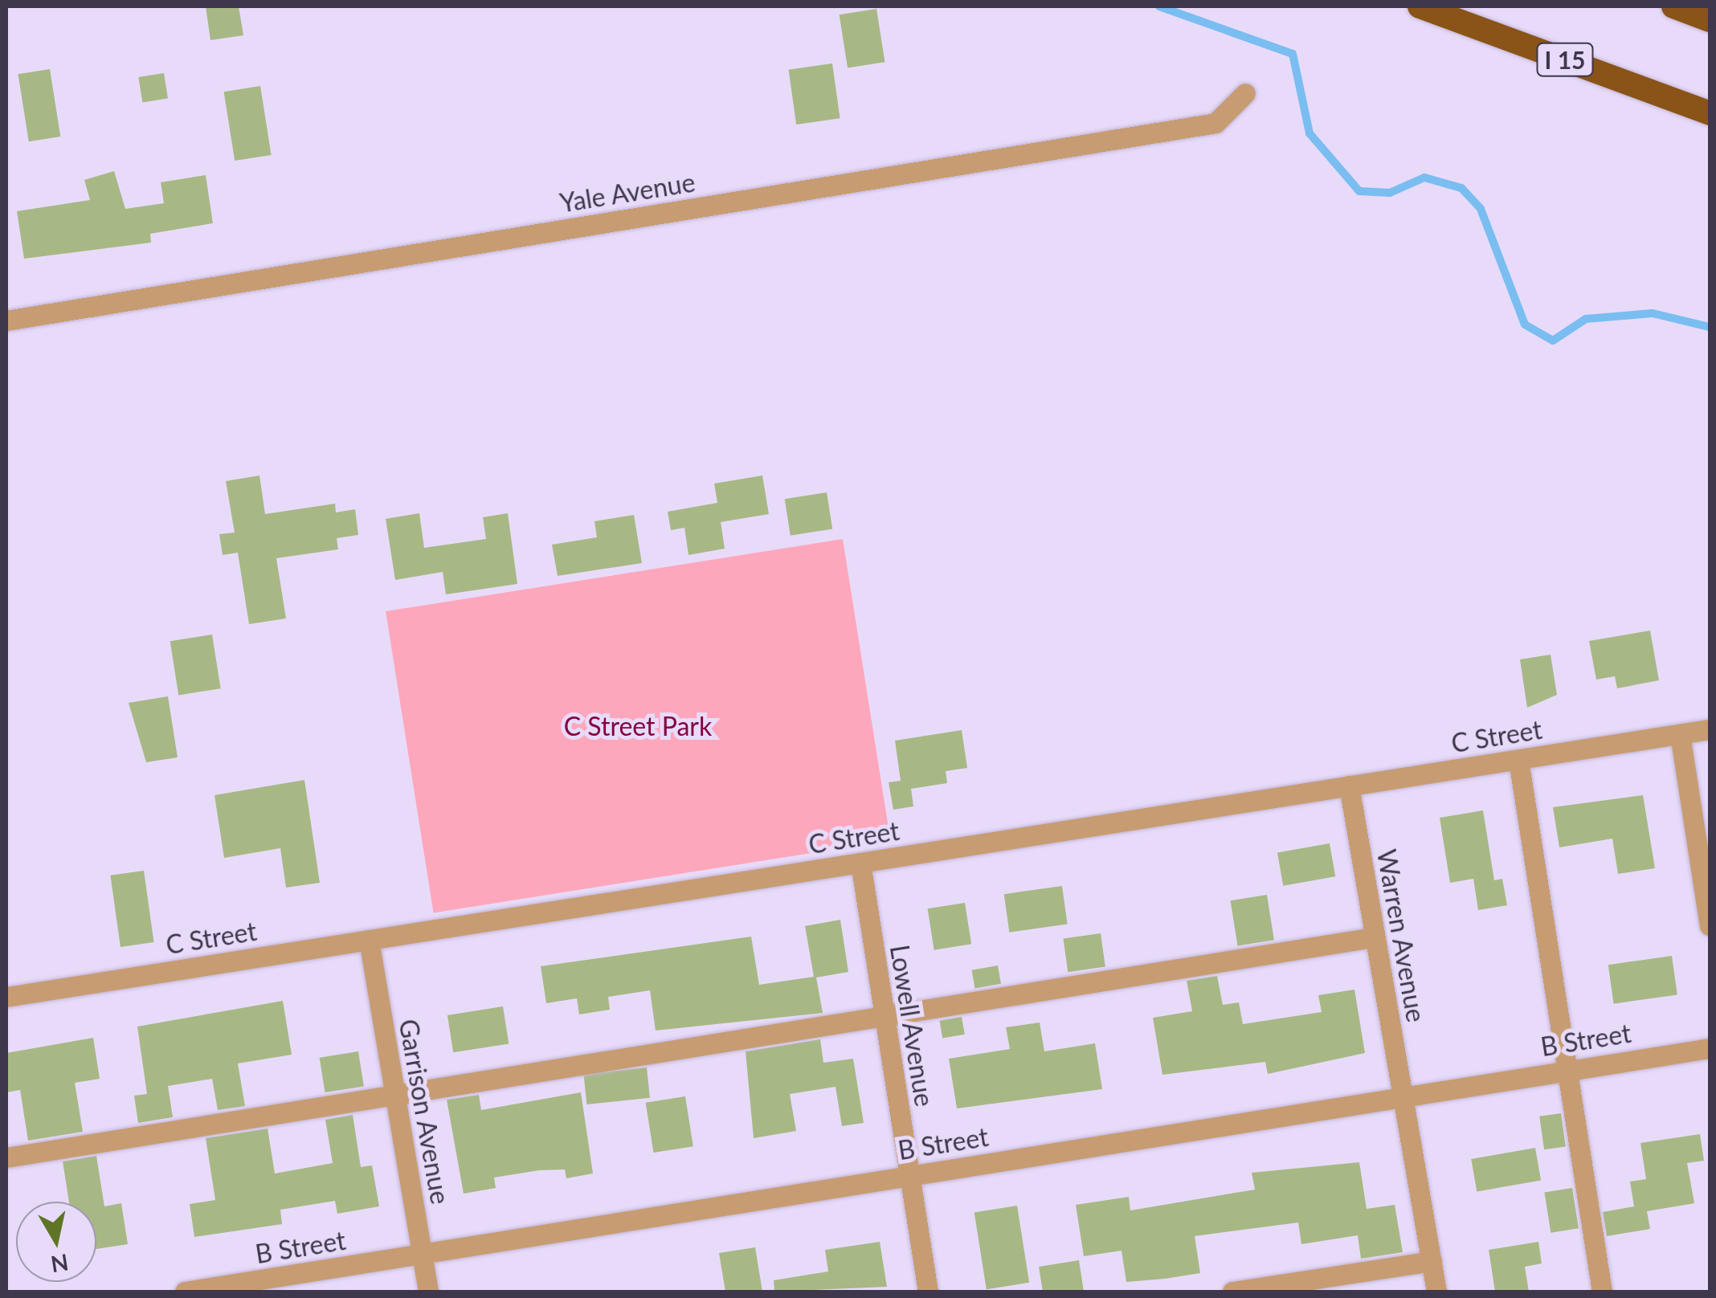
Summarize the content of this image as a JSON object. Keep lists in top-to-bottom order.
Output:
{
  "streets": {
    "highway": ["I 15"],
    "street": [
      "Yale Avenue",
      "C Street",
      "Warren Avenue",
      "Lowell Avenue",
      "B Street",
      "Garrison Avenue"
    ]
  },
  "crossings": [
    ["C Street", "Warren Avenue"],
    ["C Street", "Lowell Avenue"],
    ["C Street", "Garrison Avenue"],
    ["Warren Avenue", "B Street"],
    ["Lowell Avenue", "B Street"],
    ["B Street", "Garrison Avenue"]
  ],
  "parks": ["C Street Park"],
  "north": "bottom"
}
